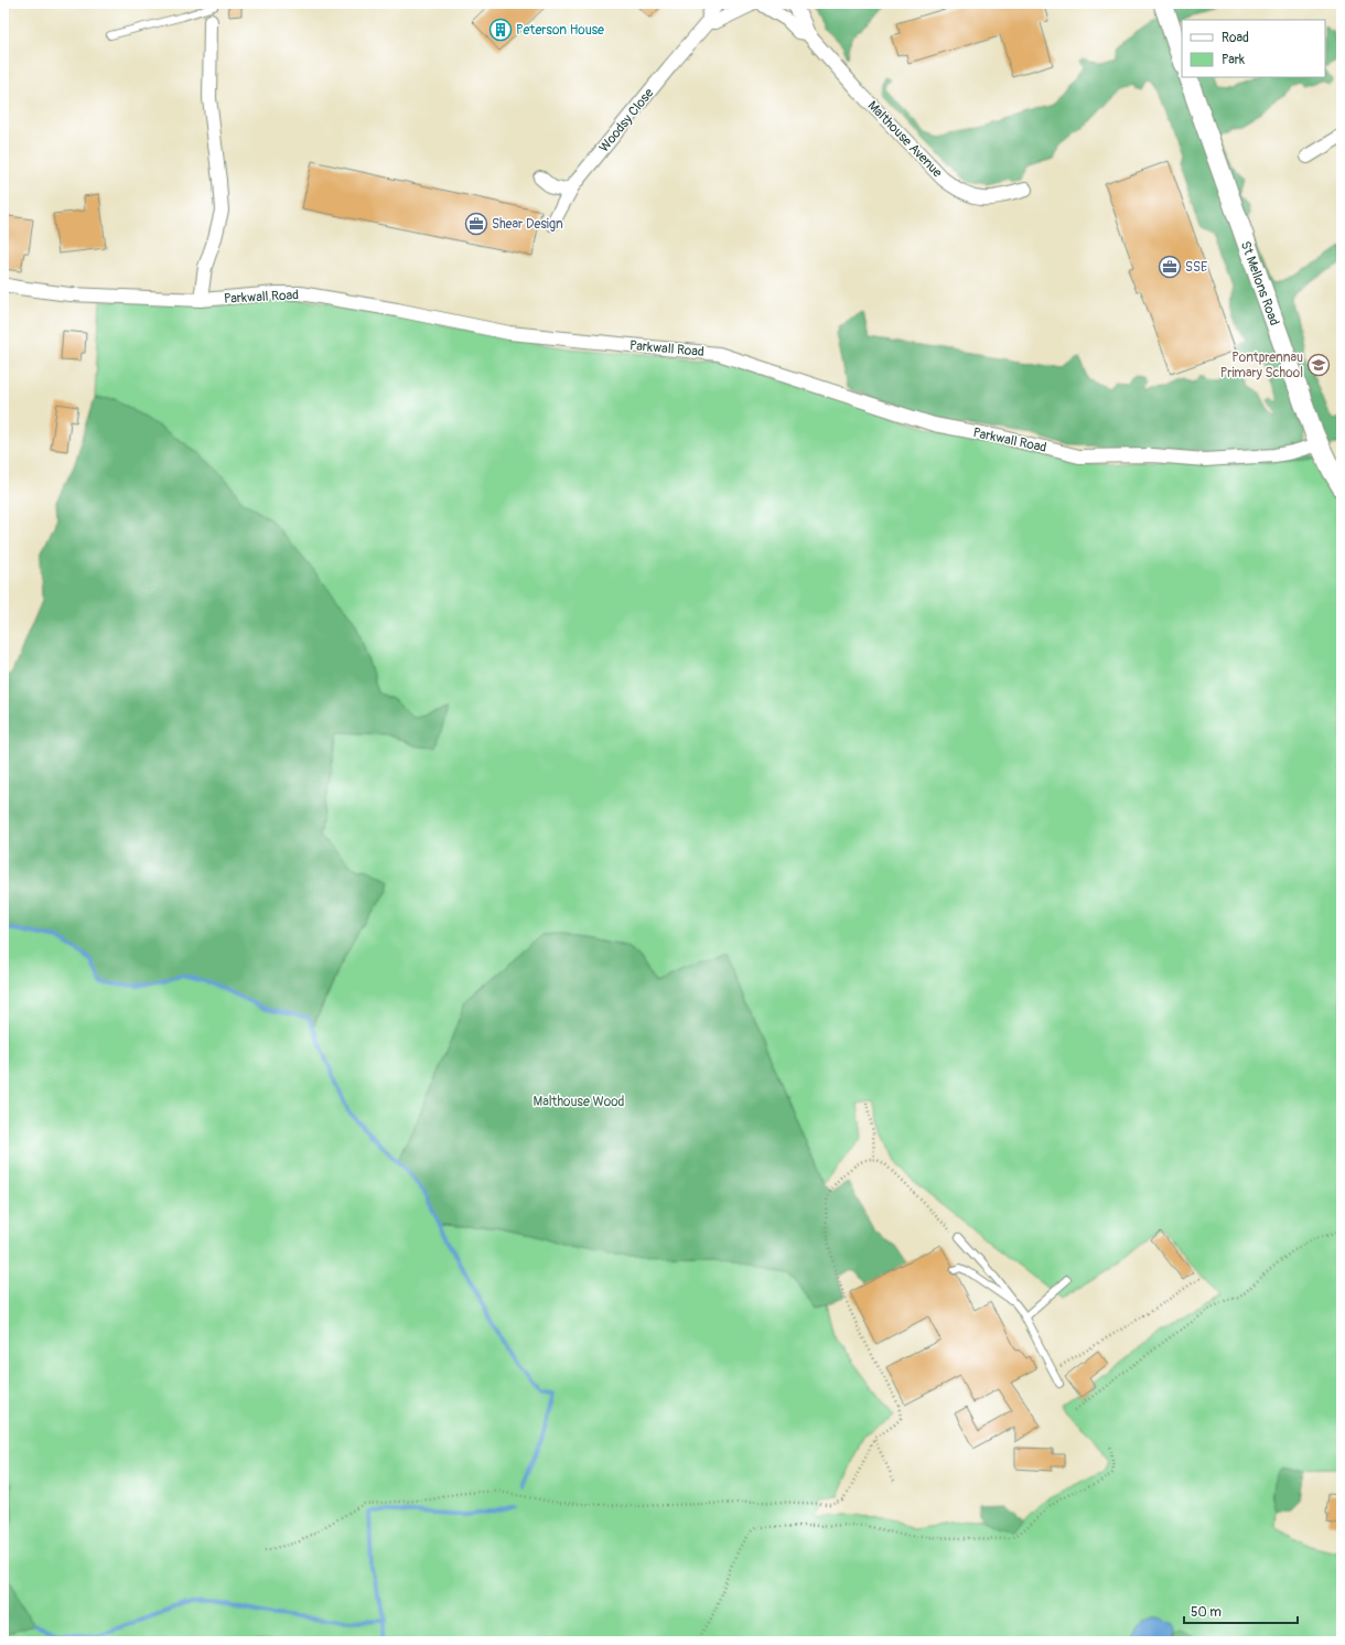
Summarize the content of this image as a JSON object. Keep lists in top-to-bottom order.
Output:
{
  "streets": {
    "main road": ["St Mellons Road"],
    "street": ["Woodsy Close", "Malthouse Avenue", "Parkwall Road"]
  },
  "crossings": [
    ["St Mellons Road", "Parkwall Road"]
  ],
  "parks": ["Malthouse Wood"],
  "places": {
    "building": ["Peterson House"],
    "office": ["Shear Design", "SSE"],
    "school or university": ["Pontprennau Primary School"]
  },
  "legend": ["Road", "Park"],
  "scale_bar": "50 m"
}
